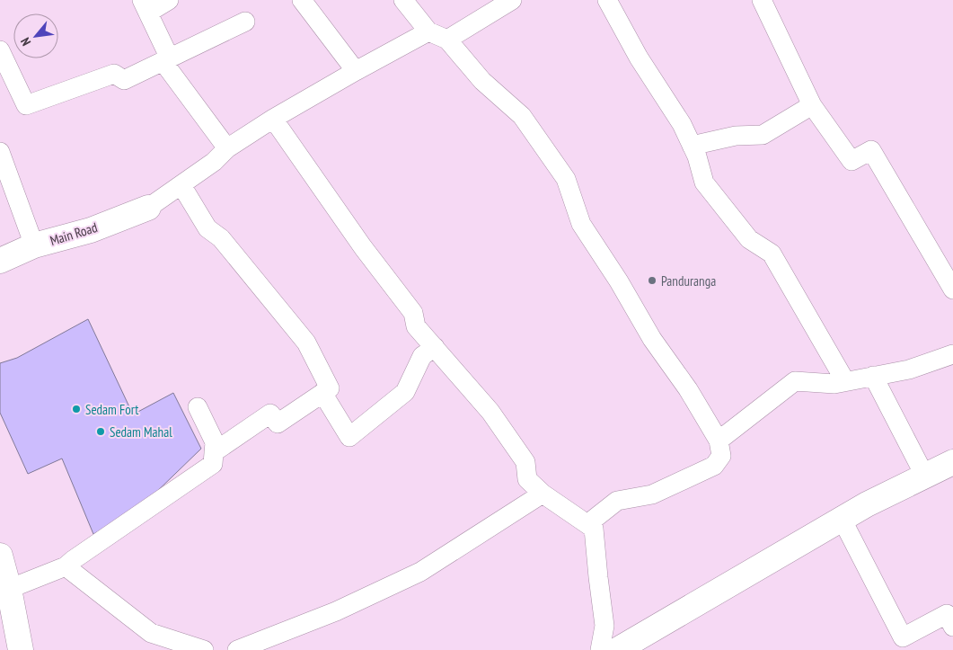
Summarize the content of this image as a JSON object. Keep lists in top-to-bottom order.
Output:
{
  "streets": {
    "street": ["Main Road"]
  },
  "places": ["Panduranga", "Sedam Fort", "Sedam Mahal"],
  "north": "bottom left"
}
